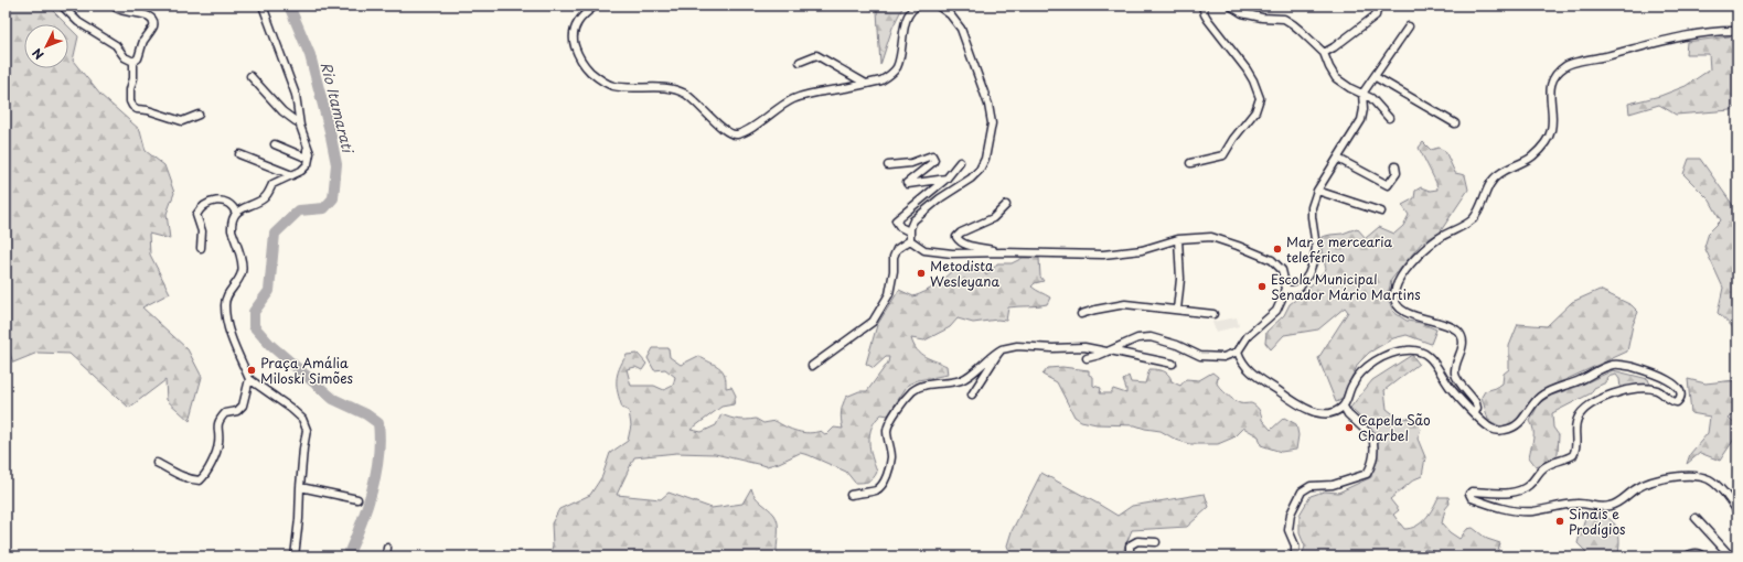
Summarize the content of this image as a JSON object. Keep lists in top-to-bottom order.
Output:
{
  "water": ["Rio Itamarati"],
  "places": [
    "Mar e mercearia teleférico",
    "Metodista Wesleyana",
    "Escola Municipal Senador Mário Martins",
    "Praça Amália Miloski Simões",
    "Capela São Charbel",
    "Sinais e Prodígios"
  ],
  "north": "bottom left"
}
